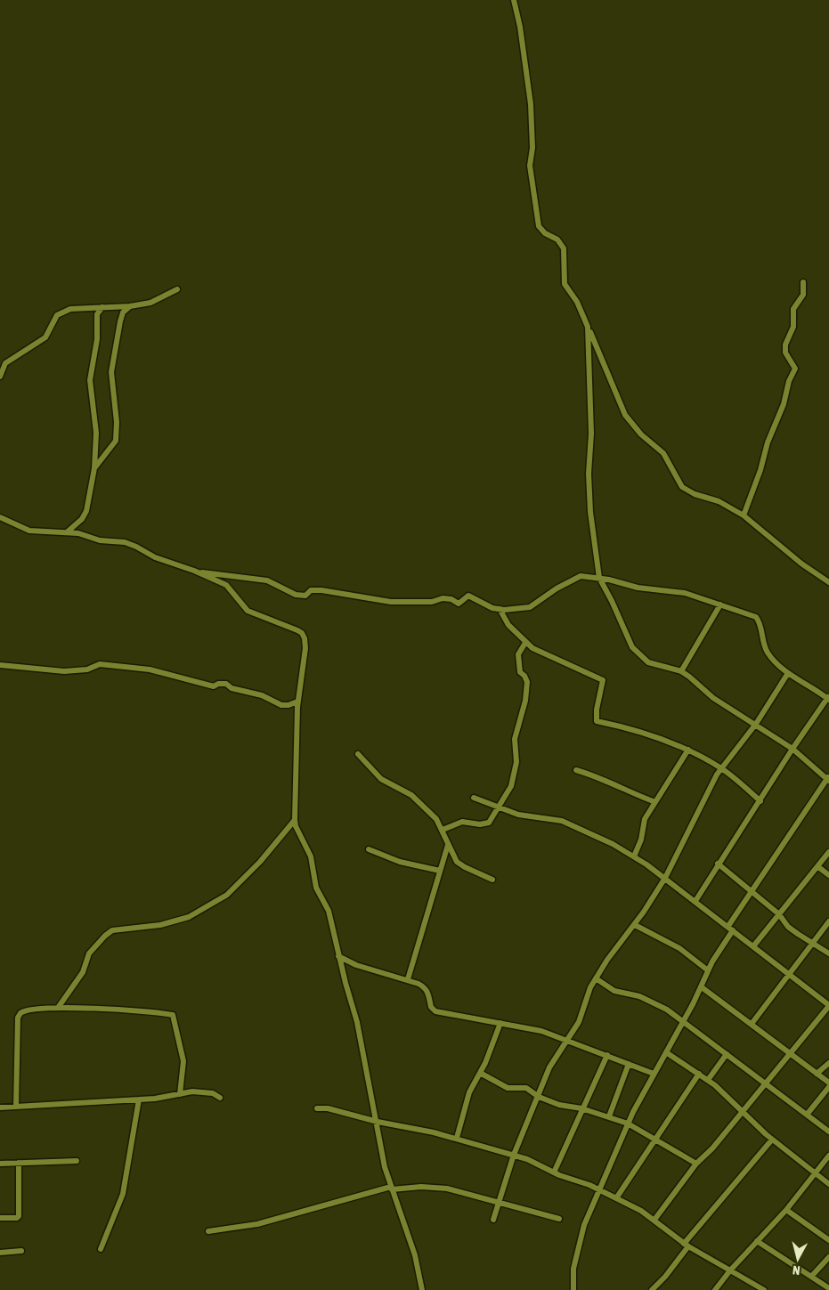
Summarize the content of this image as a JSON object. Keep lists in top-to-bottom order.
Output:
{
  "north": "bottom"
}
